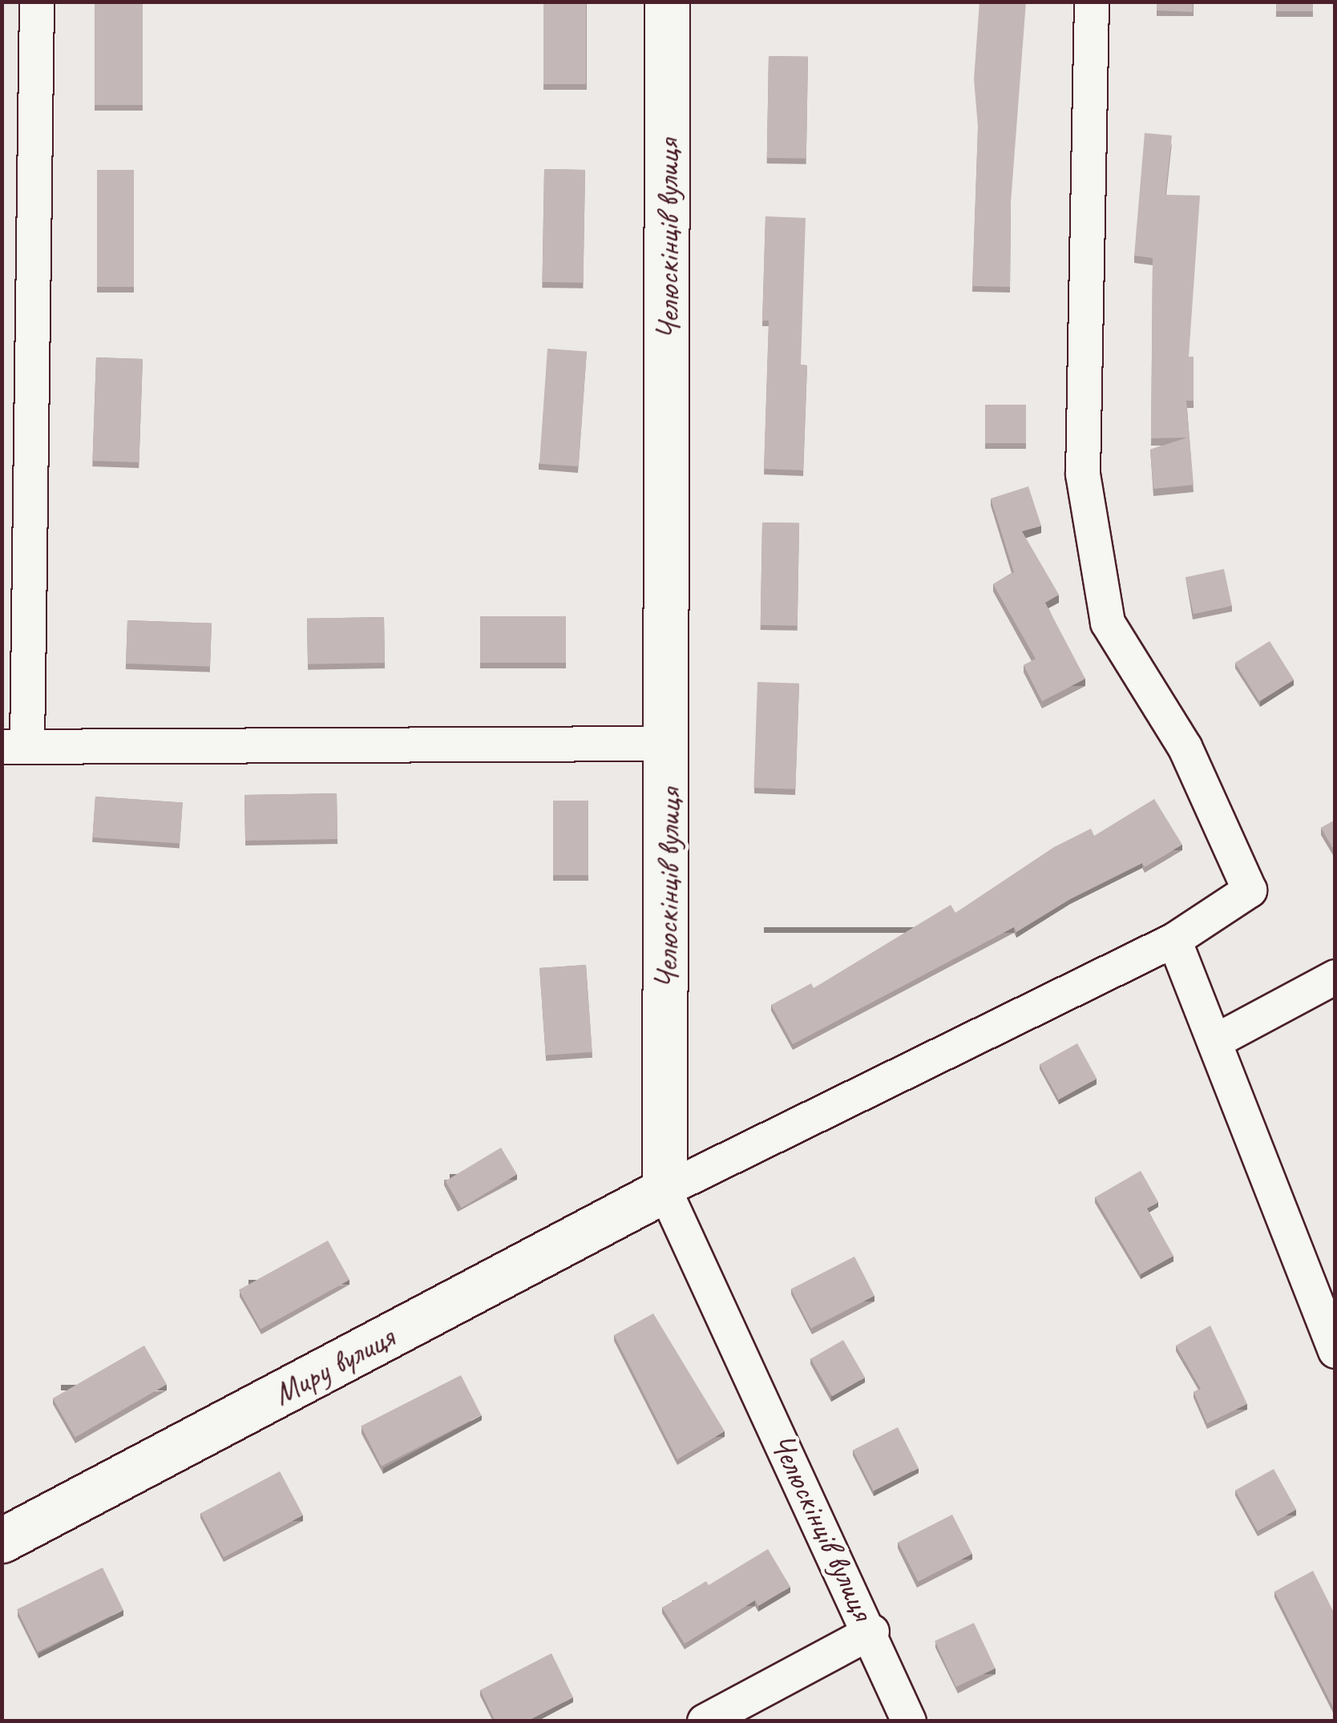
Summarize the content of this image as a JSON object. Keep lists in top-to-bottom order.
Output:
{
  "streets": {
    "main road": ["Челюскінців вулиця", "Миру вулиця"]
  },
  "crossings": [
    ["Челюскінців вулиця", "Миру вулиця"]
  ]
}
